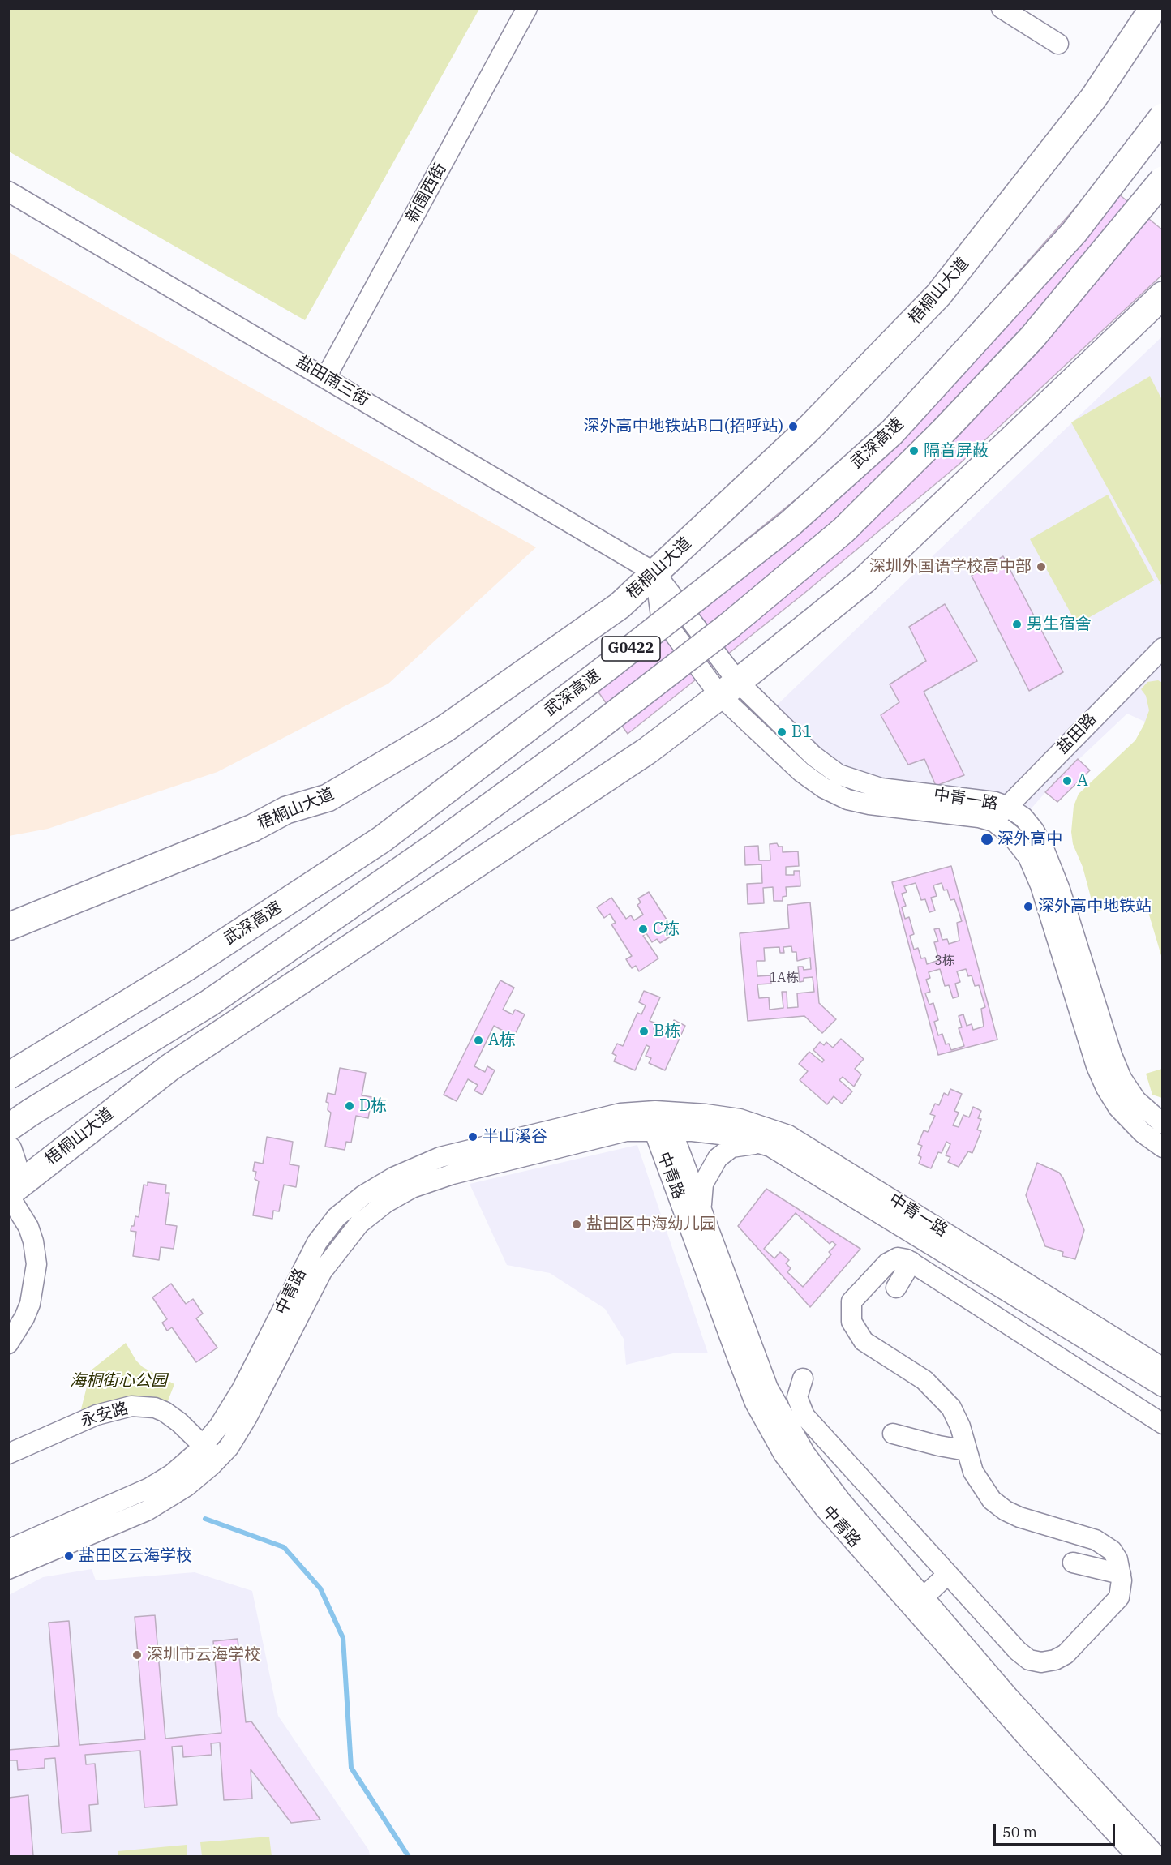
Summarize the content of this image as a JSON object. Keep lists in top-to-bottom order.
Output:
{
  "streets": {
    "main road": ["梧桐山大道", "武深高速", "G0422"],
    "street": [
      "新围西街",
      "盐田南三街",
      "盐田路",
      "中青一路",
      "中青路",
      "永安路"
    ]
  },
  "crossings": [
    ["新围西街", "盐田南三街"],
    ["梧桐山大道", "盐田南三街"],
    ["梧桐山大道", "中青一路"],
    ["盐田路", "中青一路"],
    ["中青一路", "中青路"],
    ["中青路", "永安路"]
  ],
  "parks": ["海桐街心公园"],
  "places": [
    "深外高中地铁站B口(招呼站)",
    "隔音屏蔽",
    "深圳外国语学校高中部",
    "男生宿舍",
    "B1",
    "A",
    "深外高中",
    "深外高中地铁站",
    "C栋",
    "B栋",
    "A栋",
    "D栋",
    "半山溪谷",
    "盐田区中海幼儿园",
    "盐田区云海学校",
    "深圳市云海学校"
  ],
  "house_numbers": ["3栋", "1A栋"],
  "scale_bar": "50 m"
}
